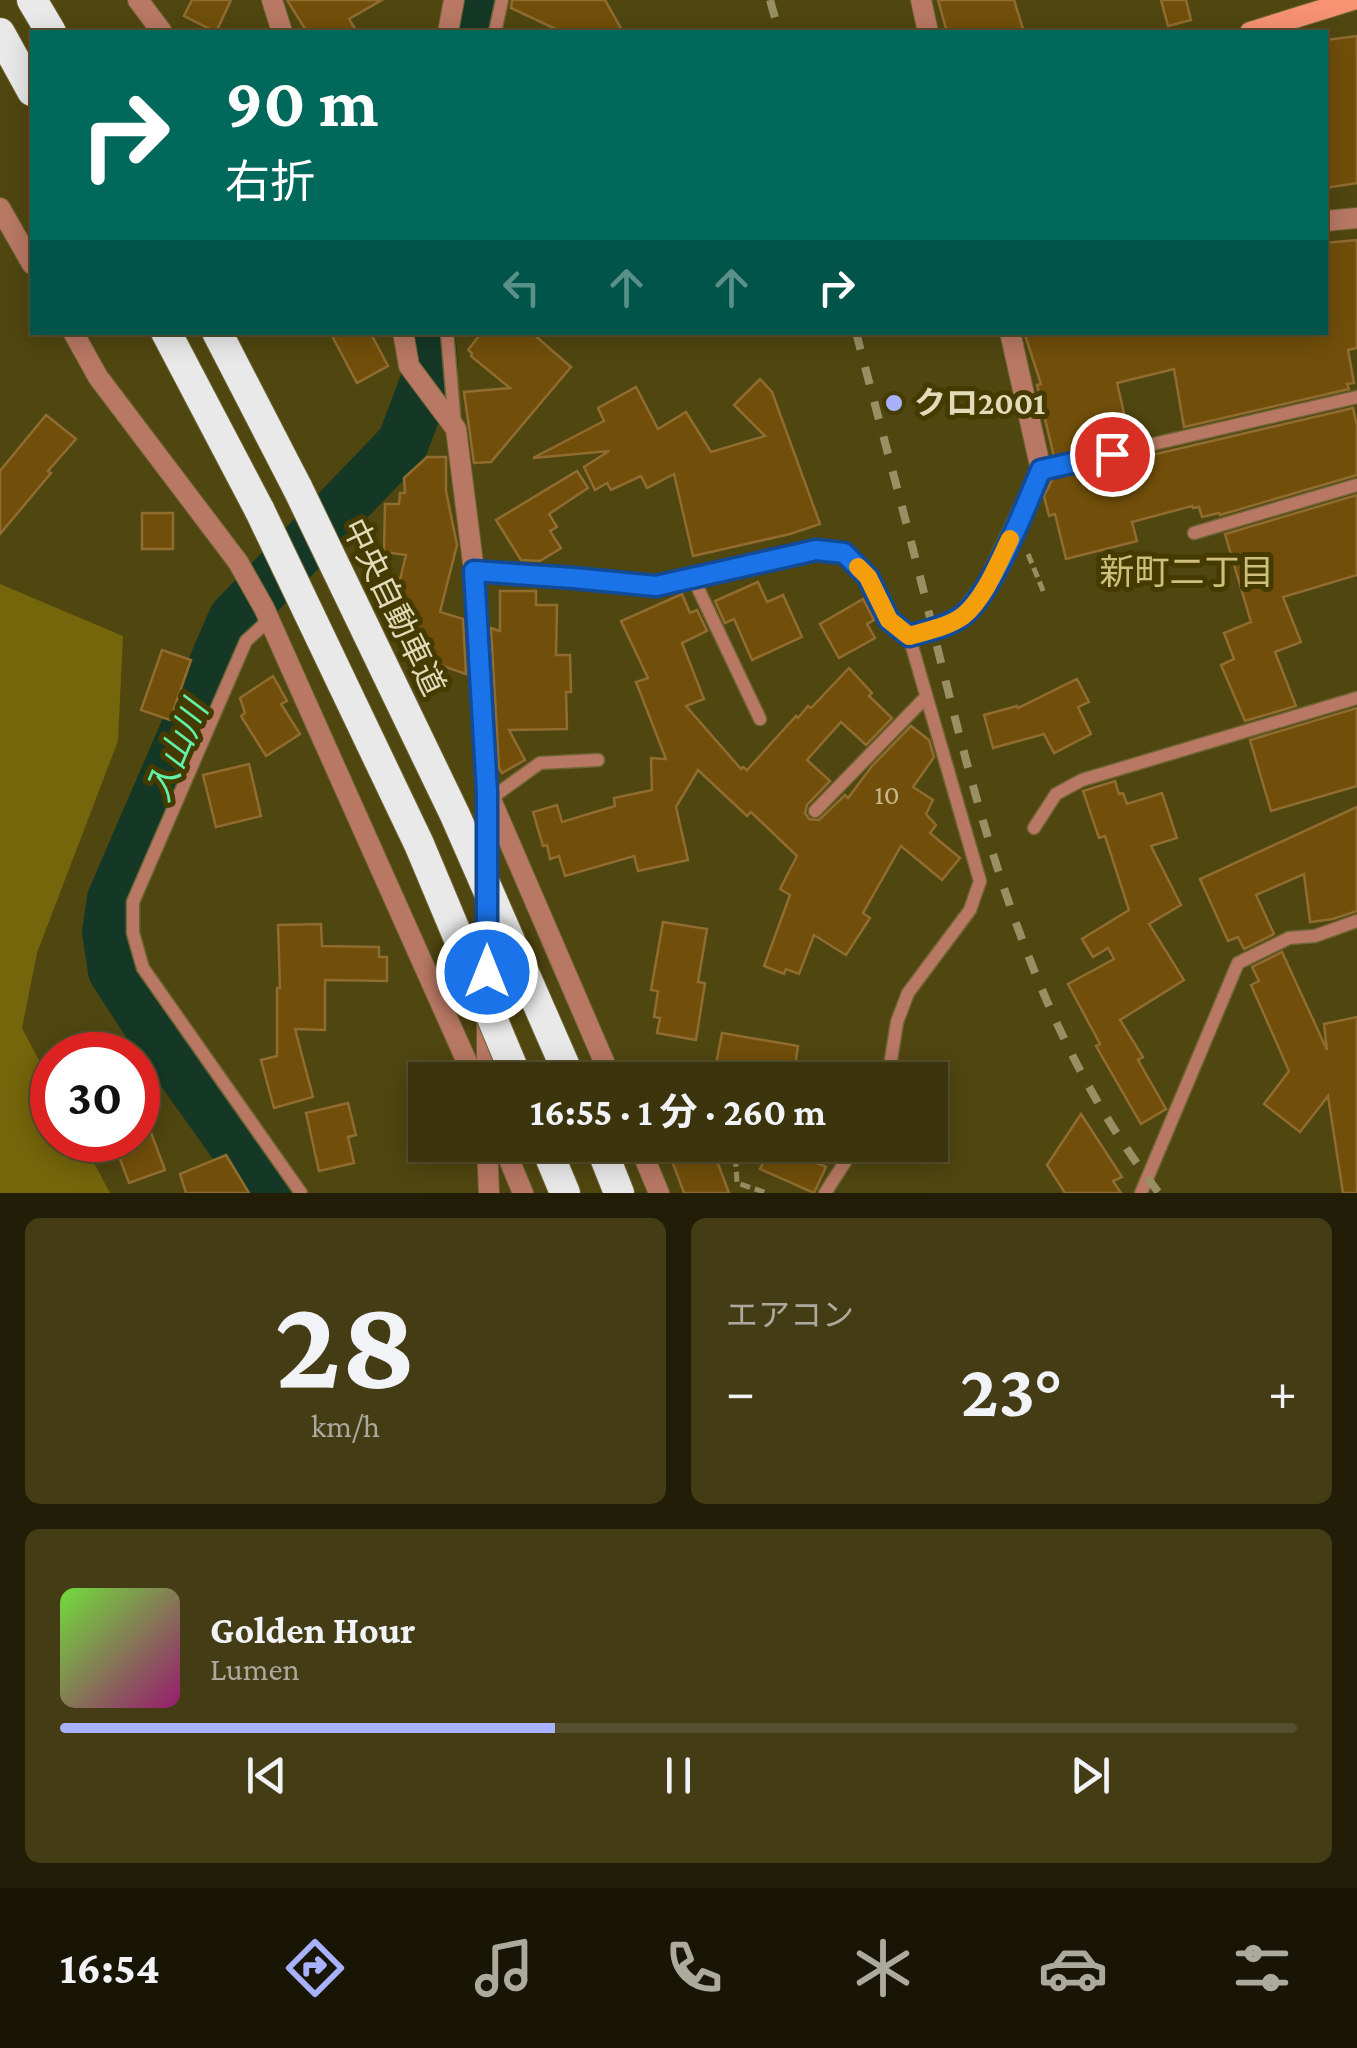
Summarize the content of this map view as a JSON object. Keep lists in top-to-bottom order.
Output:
{
  "streets": {
    "highway": ["中央自動車道"]
  },
  "districts": ["新町二丁目"],
  "water": ["入山川"],
  "places": ["クロ2001"],
  "house_numbers": ["10"],
  "page": {
    "turn": ["90 m", "右折"],
    "limit": "30",
    "trip": "16:55 · 1 分 · 260 m",
    "tile": [
      ["28", "km/h"],
      "エアコン"
    ],
    "heat": ["−", "23°", "+"],
    "song": ["Golden Hour", "Lumen"],
    "tabs": "16:54"
  }
}
